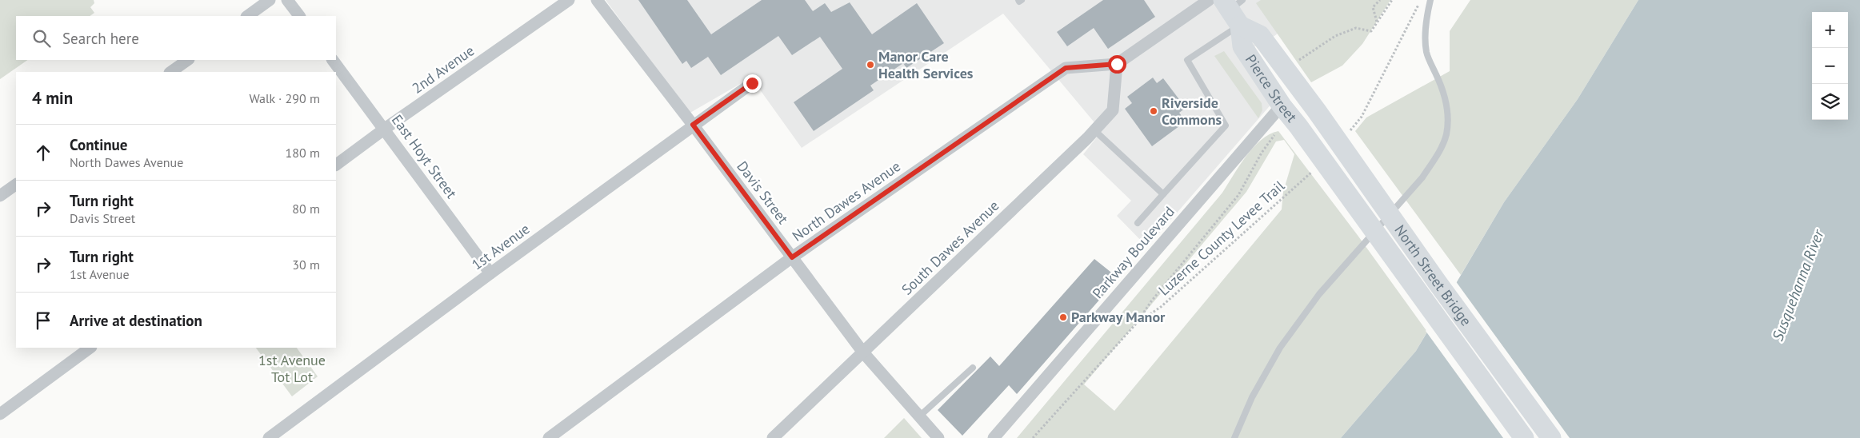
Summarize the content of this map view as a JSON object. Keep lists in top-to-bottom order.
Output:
{
  "streets": {
    "main road": ["Pierce Street", "North Street Bridge"],
    "street": [
      "2nd Avenue",
      "East Hoyt Street",
      "Davis Street",
      "North Dawes Avenue",
      "1st Avenue",
      "South Dawes Avenue",
      "Parkway Boulevard"
    ],
    "path": ["Luzerne County Levee Trail"]
  },
  "crossings": [
    ["2nd Avenue", "East Hoyt Street"],
    ["Pierce Street", "Parkway Boulevard"],
    ["Pierce Street", "North Street Bridge"],
    ["East Hoyt Street", "1st Avenue"],
    ["Davis Street", "North Dawes Avenue"],
    ["Davis Street", "1st Avenue"],
    ["Davis Street", "South Dawes Avenue"],
    ["North Dawes Avenue", "South Dawes Avenue"]
  ],
  "water": ["Susquehanna River"],
  "parks": ["1st Avenue Tot Lot"],
  "places": ["Manor Care Health Services", "Riverside Commons", "Parkway Manor"],
  "page": {
    "map_buttons": ["+", "−"],
    "search": "Search here",
    "heading": ["4 min", "Walk · 290 m"],
    "list": [
      ["Continue", "North Dawes Avenue", "180 m"],
      ["Turn right", "Davis Street", "80 m"],
      ["Turn right", "1st Avenue", "30 m"],
      "Arrive at destination"
    ]
  }
}
